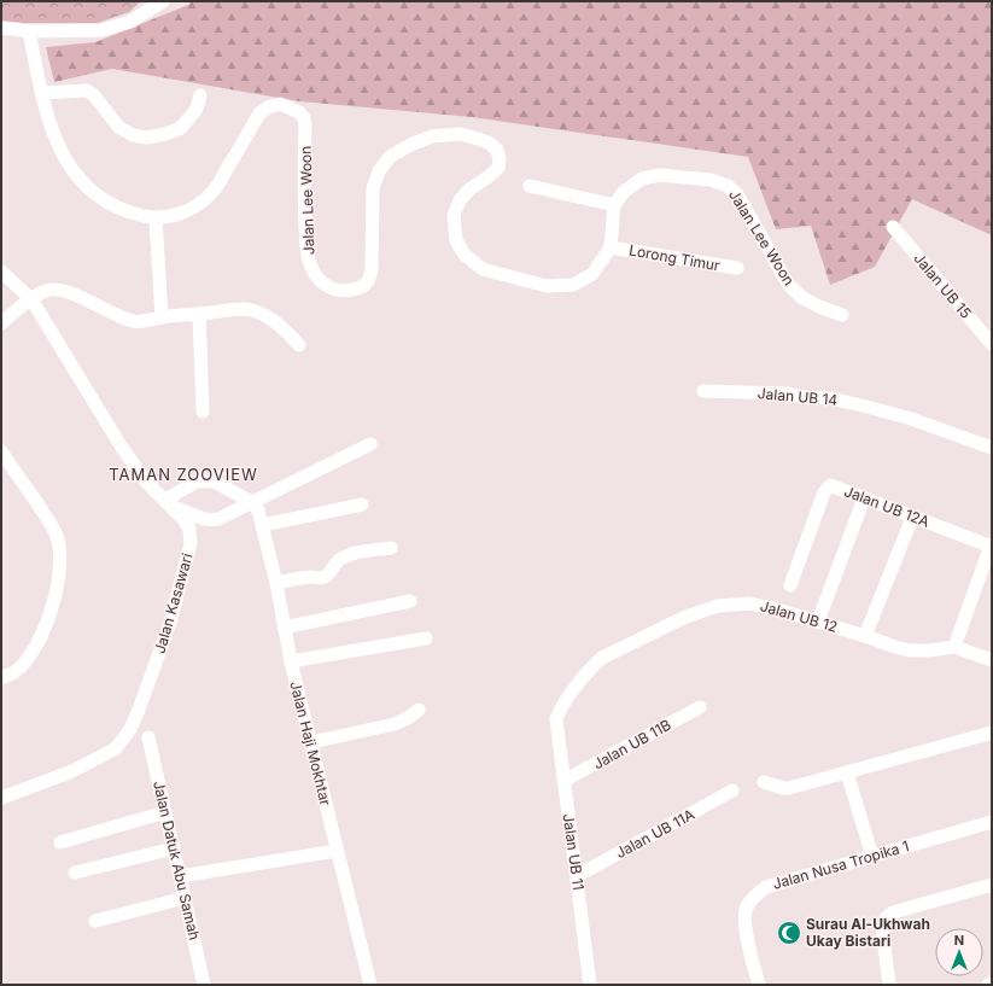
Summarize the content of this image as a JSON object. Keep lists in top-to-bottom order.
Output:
{
  "streets": {
    "street": [
      "Jalan Lee Woon",
      "Lorong Timur",
      "Jalan UB 15",
      "Jalan UB 14",
      "Jalan UB 12A",
      "Jalan Kasawari",
      "Jalan UB 12",
      "Jalan Haji Mokhtar",
      "Jalan UB 11B",
      "Jalan UB 11A",
      "Jalan UB 11",
      "Jalan Datuk Abu Samah",
      "Jalan Nusa Tropika 1"
    ]
  },
  "crossings": [
    ["Jalan Lee Woon", "Lorong Timur"],
    ["Jalan UB 12", "Jalan UB 11"],
    ["Jalan UB 11B", "Jalan UB 11"],
    ["Jalan UB 11A", "Jalan UB 11"]
  ],
  "districts": ["TAMAN ZOOVIEW"],
  "places": {
    "mosque": ["Surau Al-Ukhwah Ukay Bistari"]
  },
  "north": "top"
}
